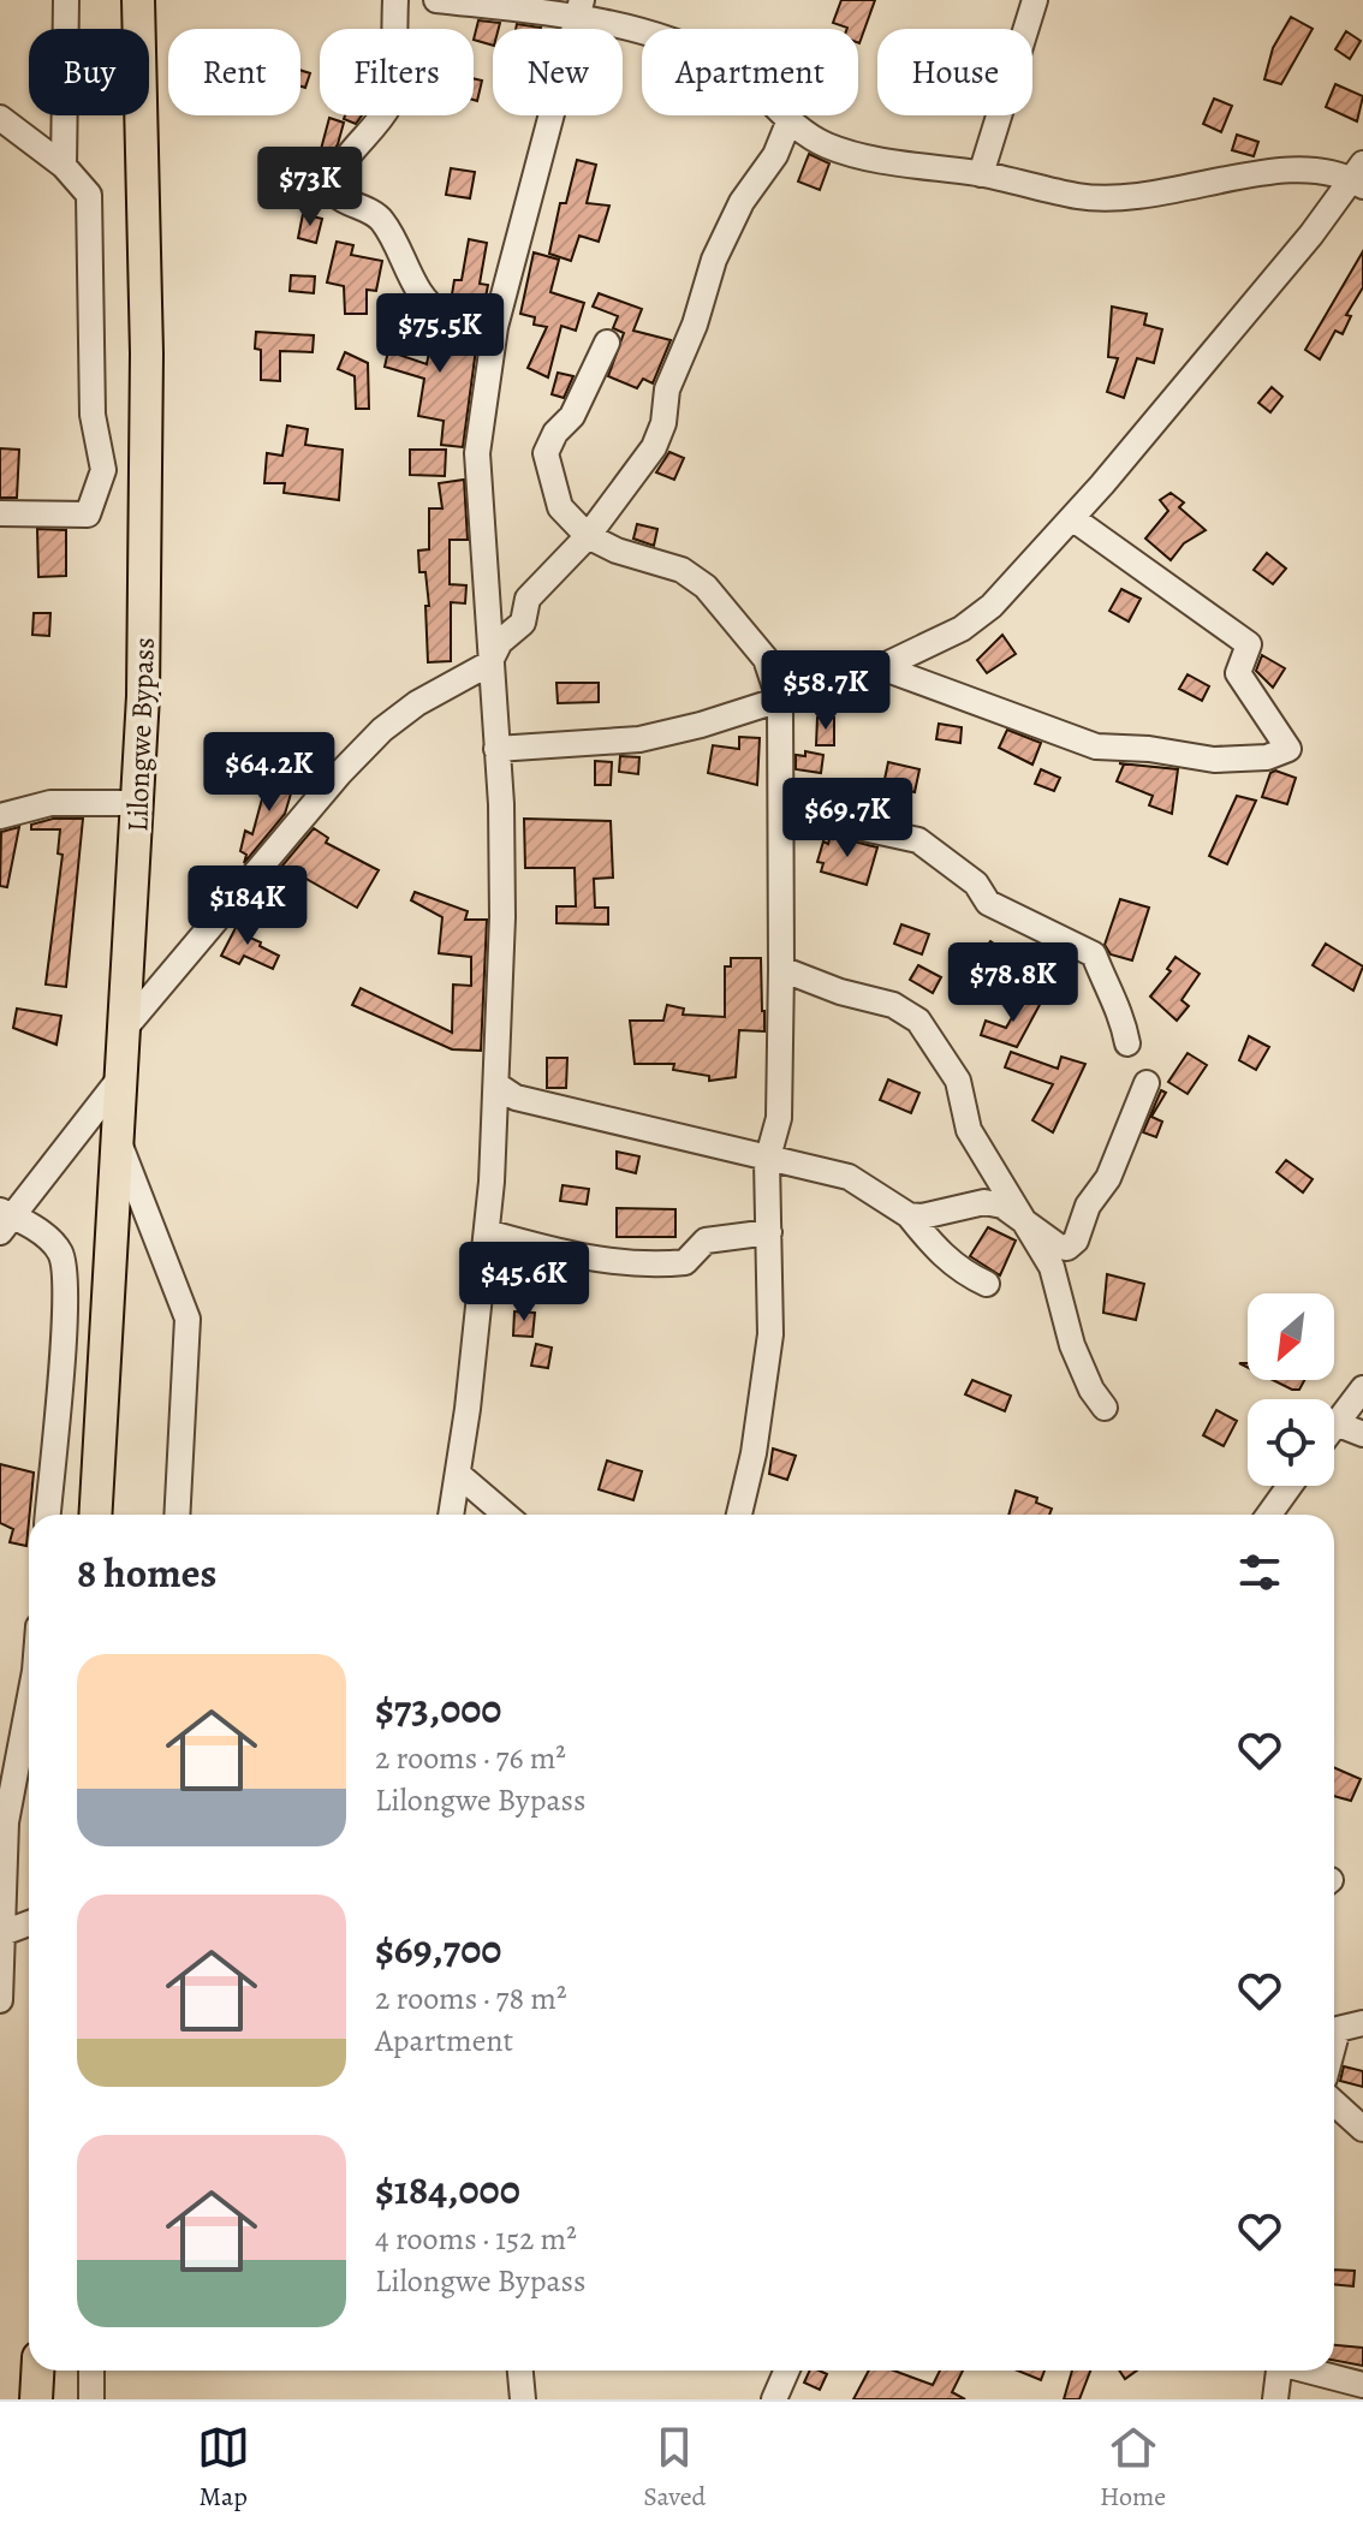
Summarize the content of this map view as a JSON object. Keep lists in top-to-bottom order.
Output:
{
  "streets": {
    "main road": ["Lilongwe Bypass"]
  },
  "north": "bottom left",
  "page": {
    "chip": [
      "Buy",
      "Rent",
      "Filters",
      "New",
      "Apartment",
      "House"
    ],
    "price": [
      "$73K",
      "$75.5K",
      "$58.7K",
      "$64.2K",
      "$69.7K",
      "$184K",
      "$78.8K",
      "$45.6K"
    ],
    "heading": "8 homes",
    "list": [
      {
        "name": "$73,000",
        "note": "2 rooms · 76 m² · Lilongwe Bypass"
      },
      {
        "name": "$69,700",
        "note": "2 rooms · 78 m² · Apartment"
      },
      {
        "name": "$184,000",
        "note": "4 rooms · 152 m² · Lilongwe Bypass"
      }
    ],
    "tabs": ["Map", "Saved", "Home"]
  }
}
